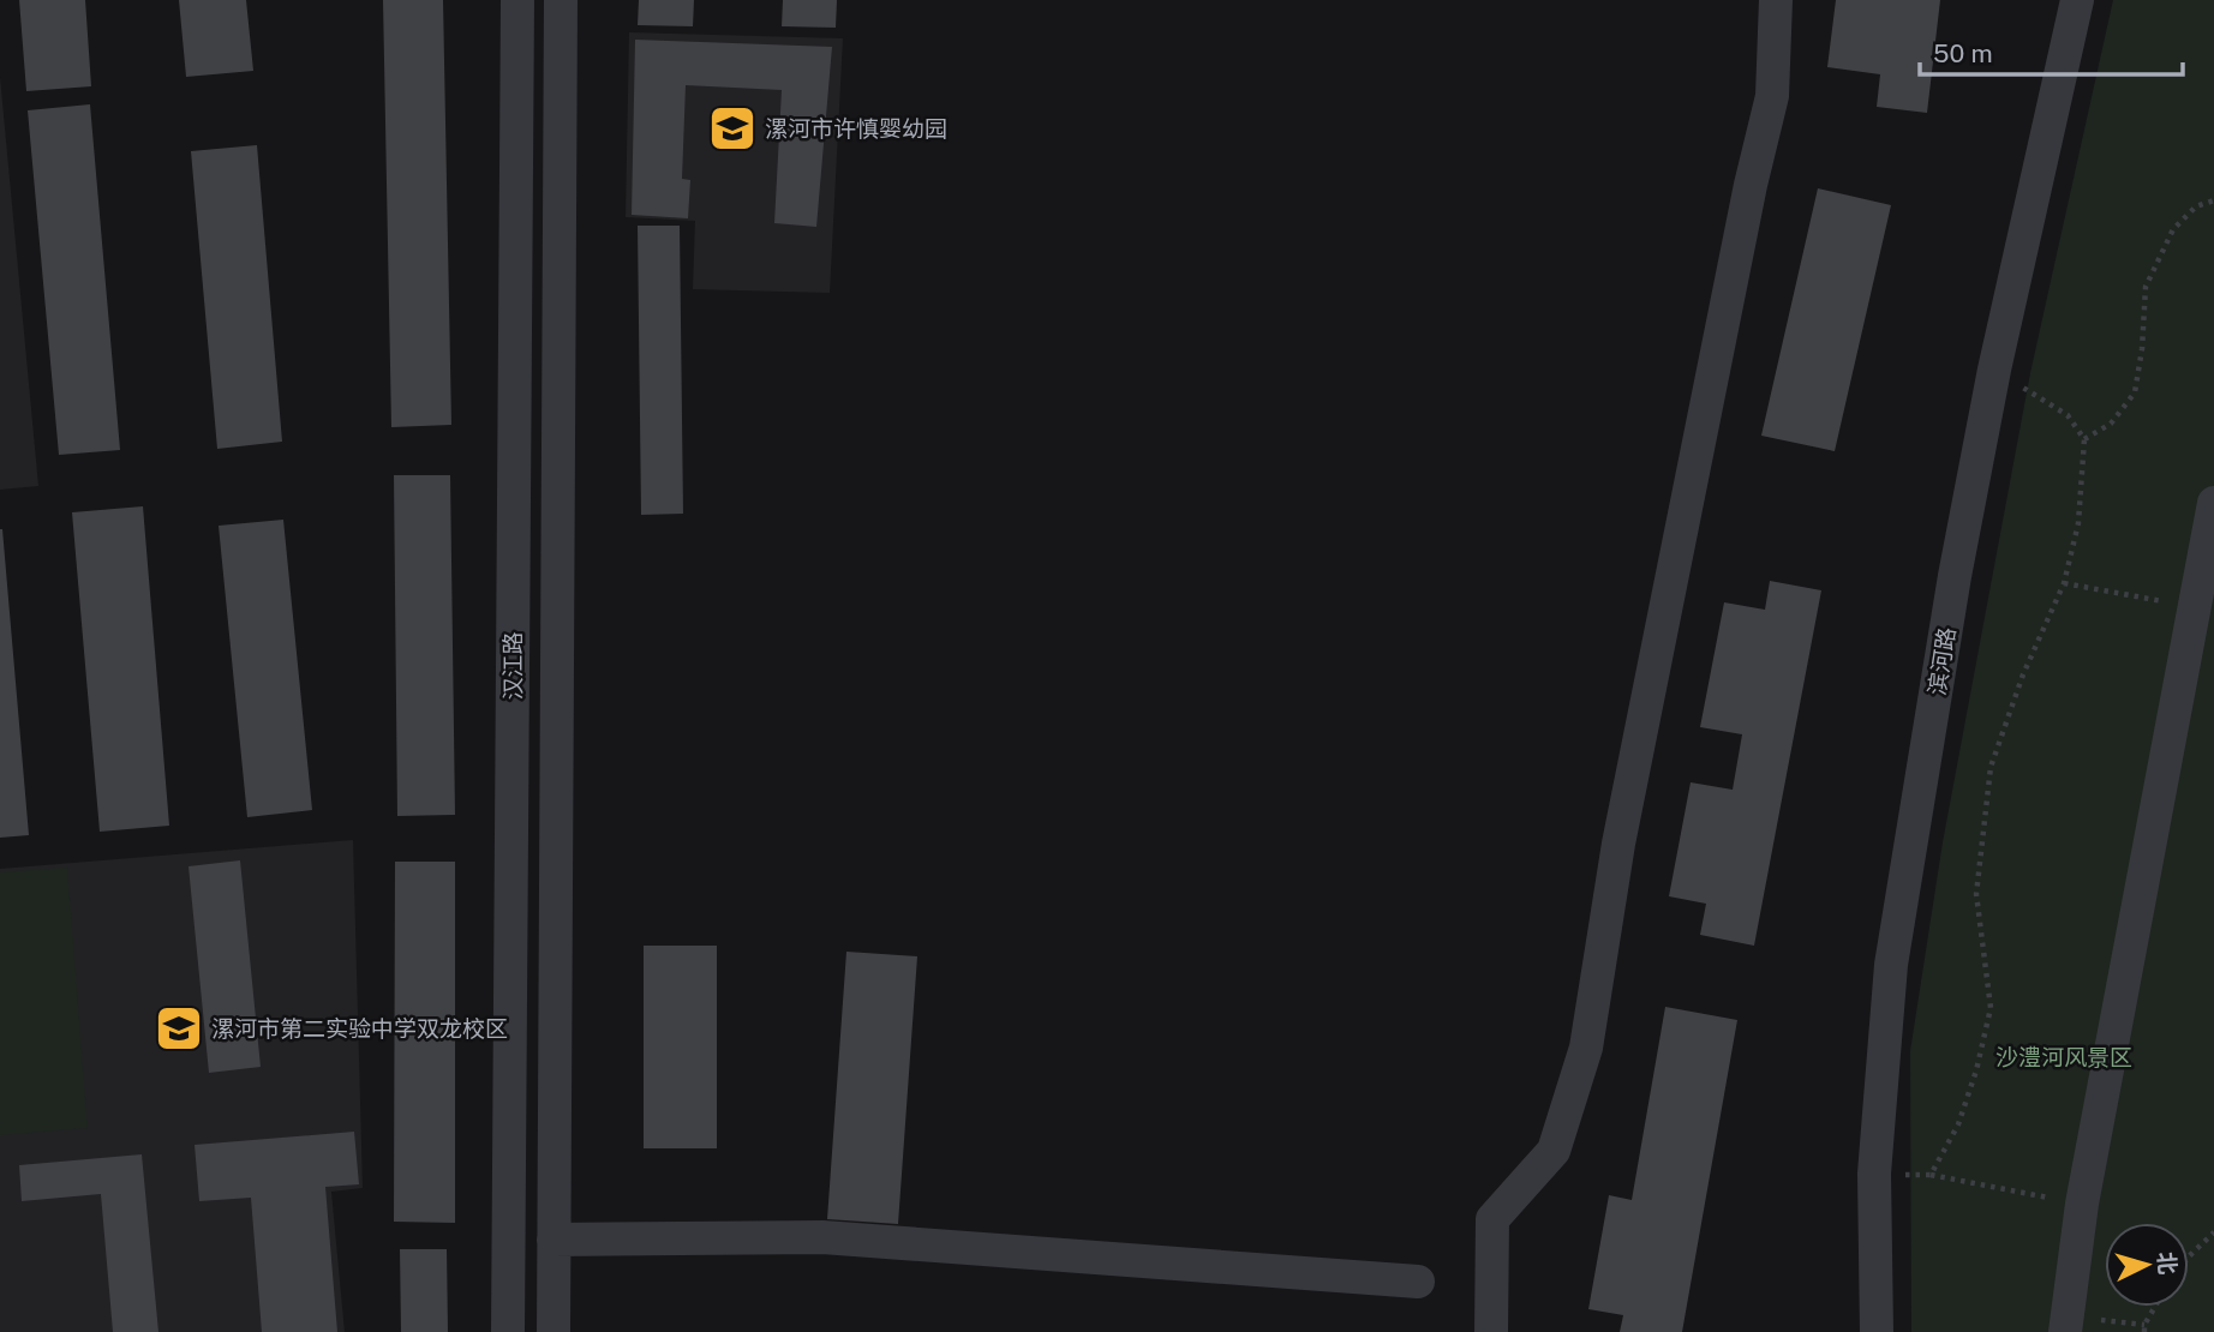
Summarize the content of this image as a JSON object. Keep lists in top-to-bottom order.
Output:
{
  "streets": {
    "street": ["滨河路", "汉江路"]
  },
  "parks": ["沙澧河风景区"],
  "places": {
    "school or university": ["漯河市许慎婴幼园", "漯河市第二实验中学双龙校区"]
  },
  "scale_bar": "50 m",
  "north": "right"
}
